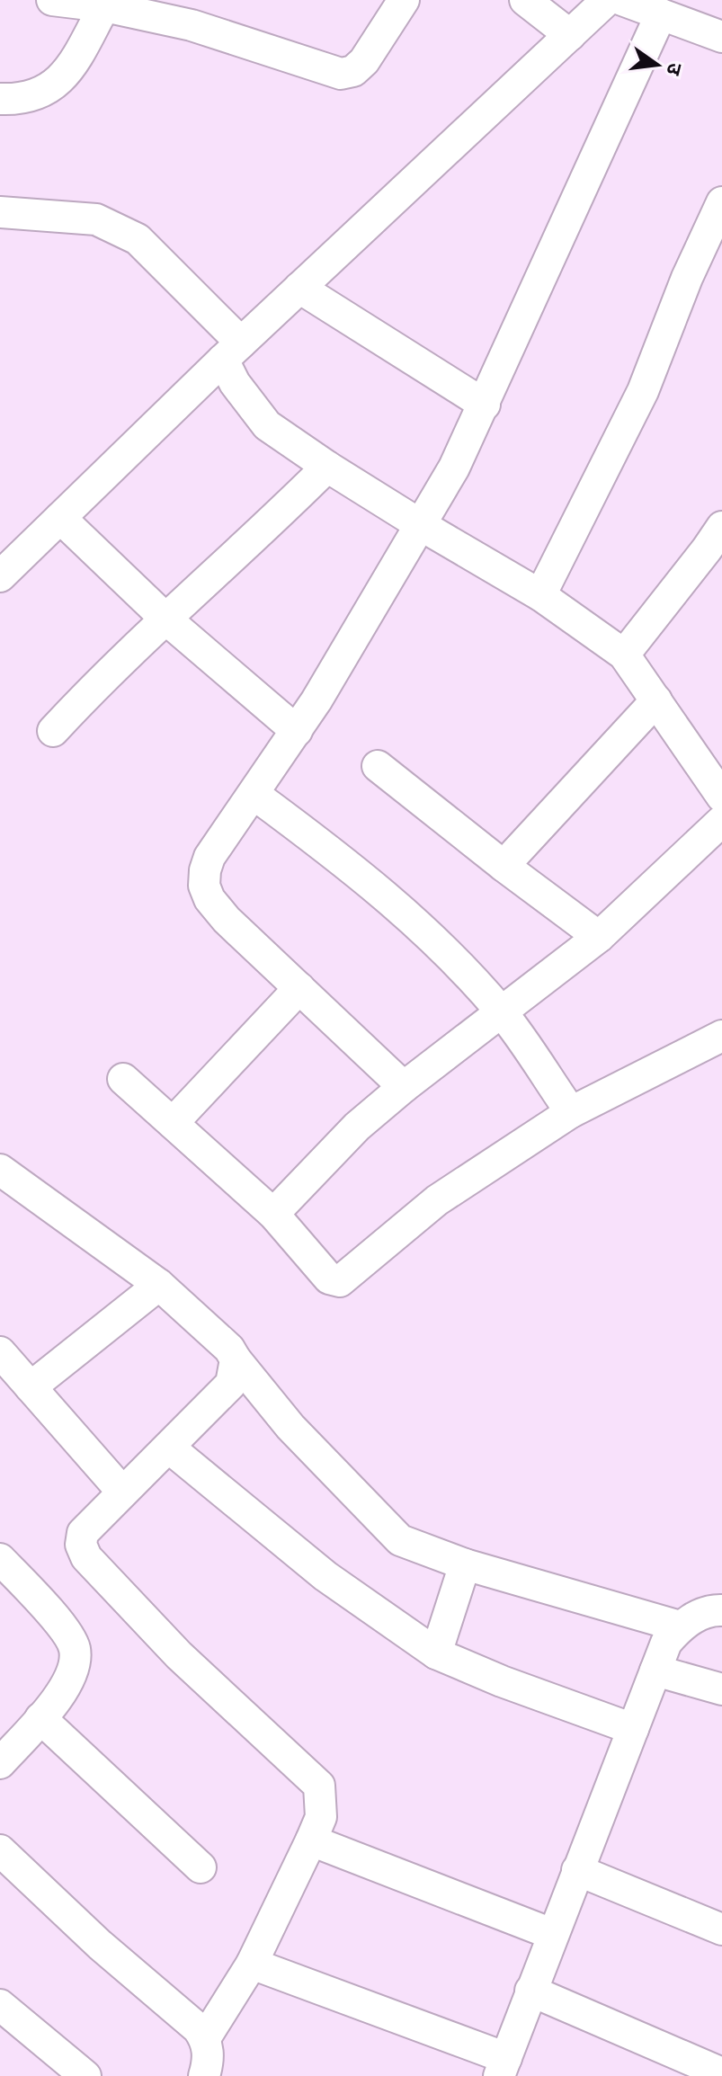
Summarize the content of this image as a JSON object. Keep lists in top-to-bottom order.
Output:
{
  "north": "right"
}
